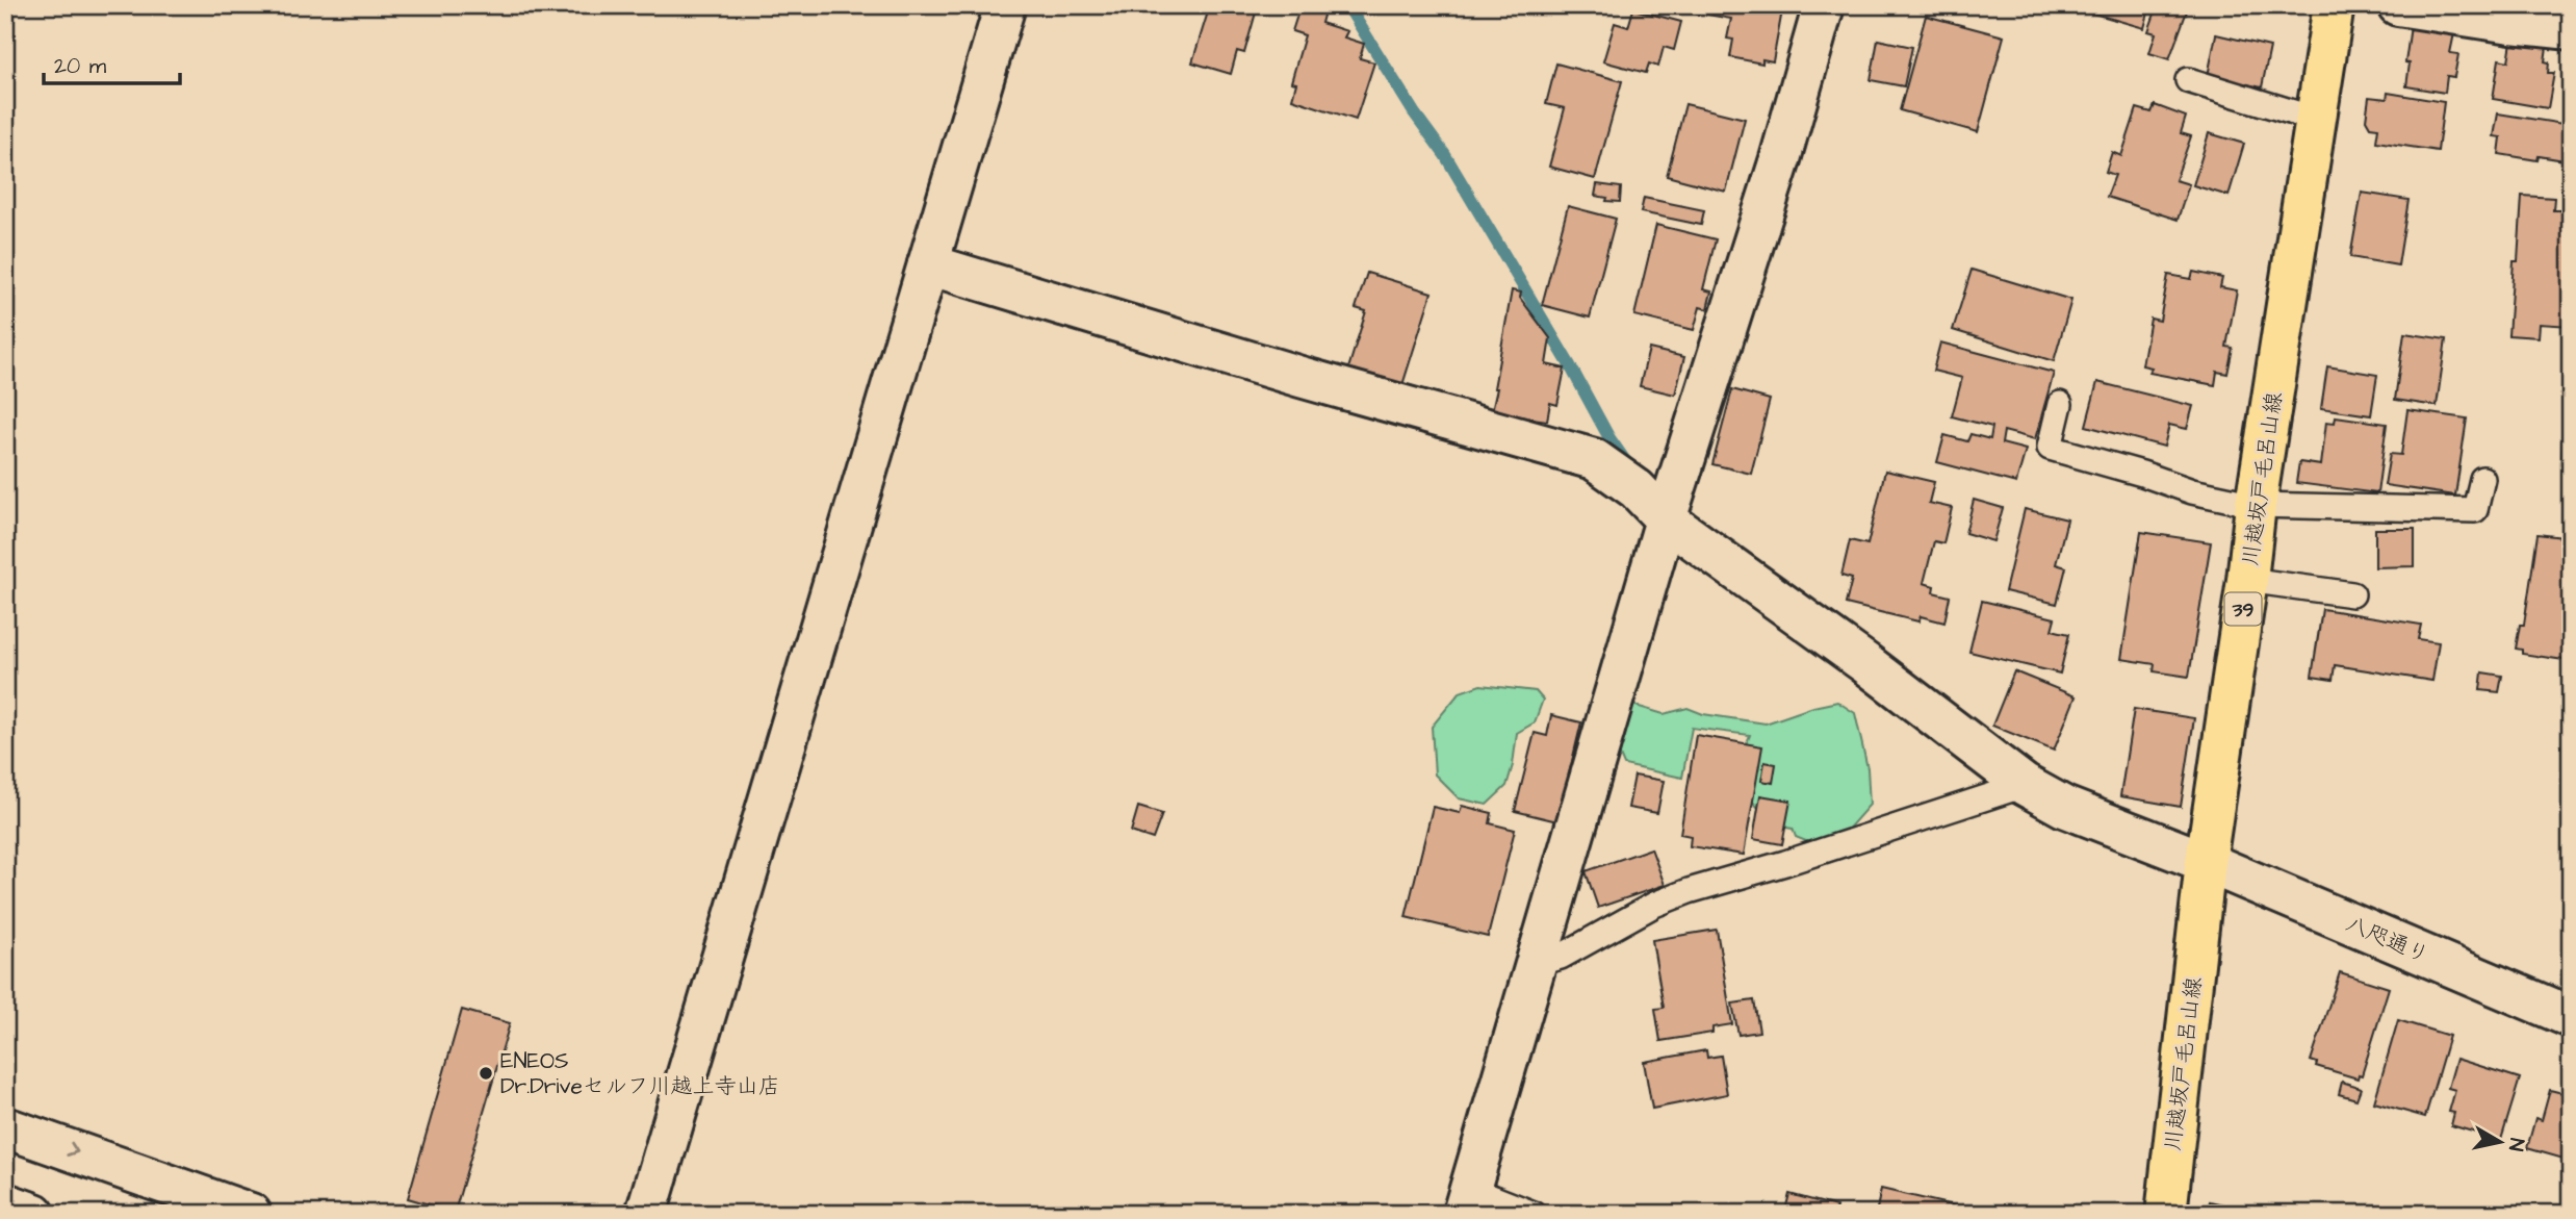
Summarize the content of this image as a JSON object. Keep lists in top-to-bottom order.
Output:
{
  "streets": {
    "main road": ["川越坂戸毛呂山線", "39"],
    "street": ["八咫通り"]
  },
  "crossings": [
    ["川越坂戸毛呂山線", "八咫通り"]
  ],
  "places": ["ENEOS Dr.Driveセルフ川越上寺山店"],
  "scale_bar": "20 m",
  "north": "right"
}
